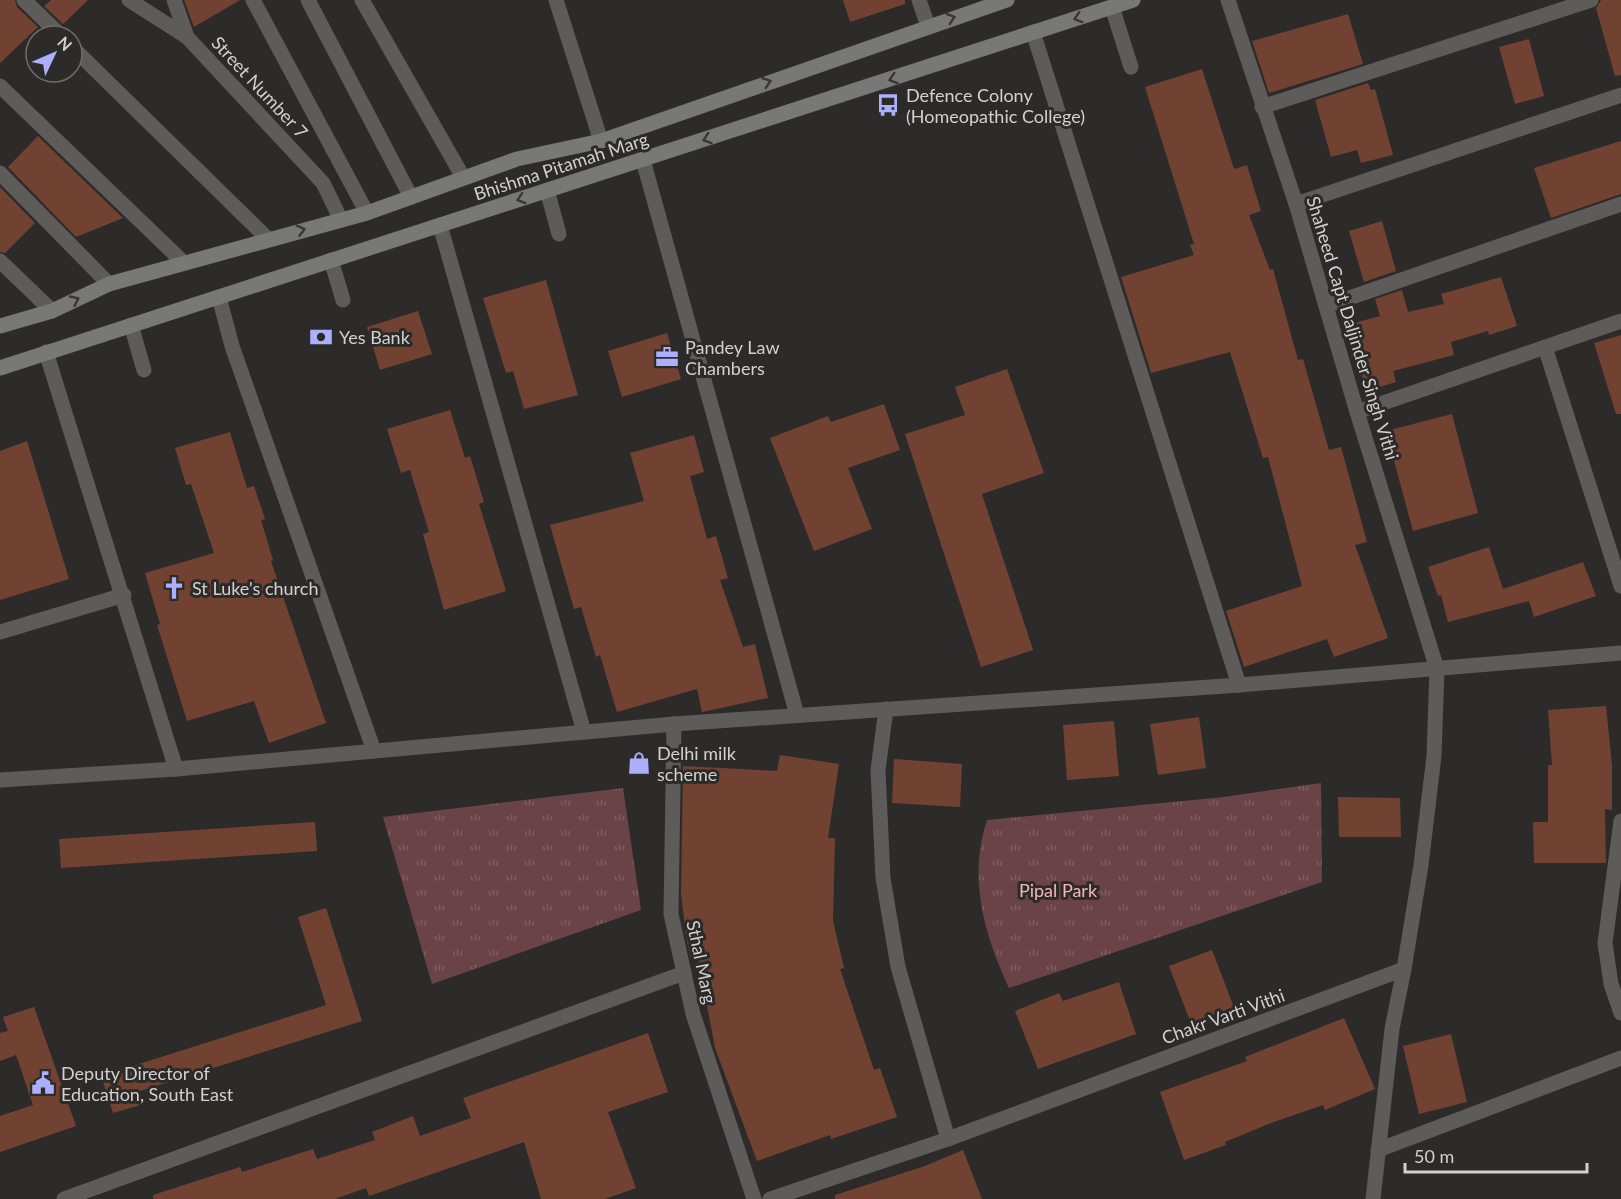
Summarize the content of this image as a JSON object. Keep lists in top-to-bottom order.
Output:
{
  "streets": {
    "main road": ["Bhishma Pitamah Marg"],
    "street": [
      "Street Number 7",
      "Shaheed Capt Daljinder Singh Vithi",
      "Sthal Marg",
      "Chakr Varti Vithi"
    ]
  },
  "crossings": [
    ["Street Number 7", "Bhishma Pitamah Marg"]
  ],
  "parks": ["Pipal Park"],
  "places": {
    "bus stop": ["Defence Colony (Homeopathic College)"],
    "bank": ["Yes Bank"],
    "office": ["Pandey Law Chambers"],
    "church": ["St Luke's church"],
    "shop": ["Delhi milk scheme"],
    "public building": ["Deputy Director of Education, South East"]
  },
  "scale_bar": "50 m",
  "north": "top right"
}
